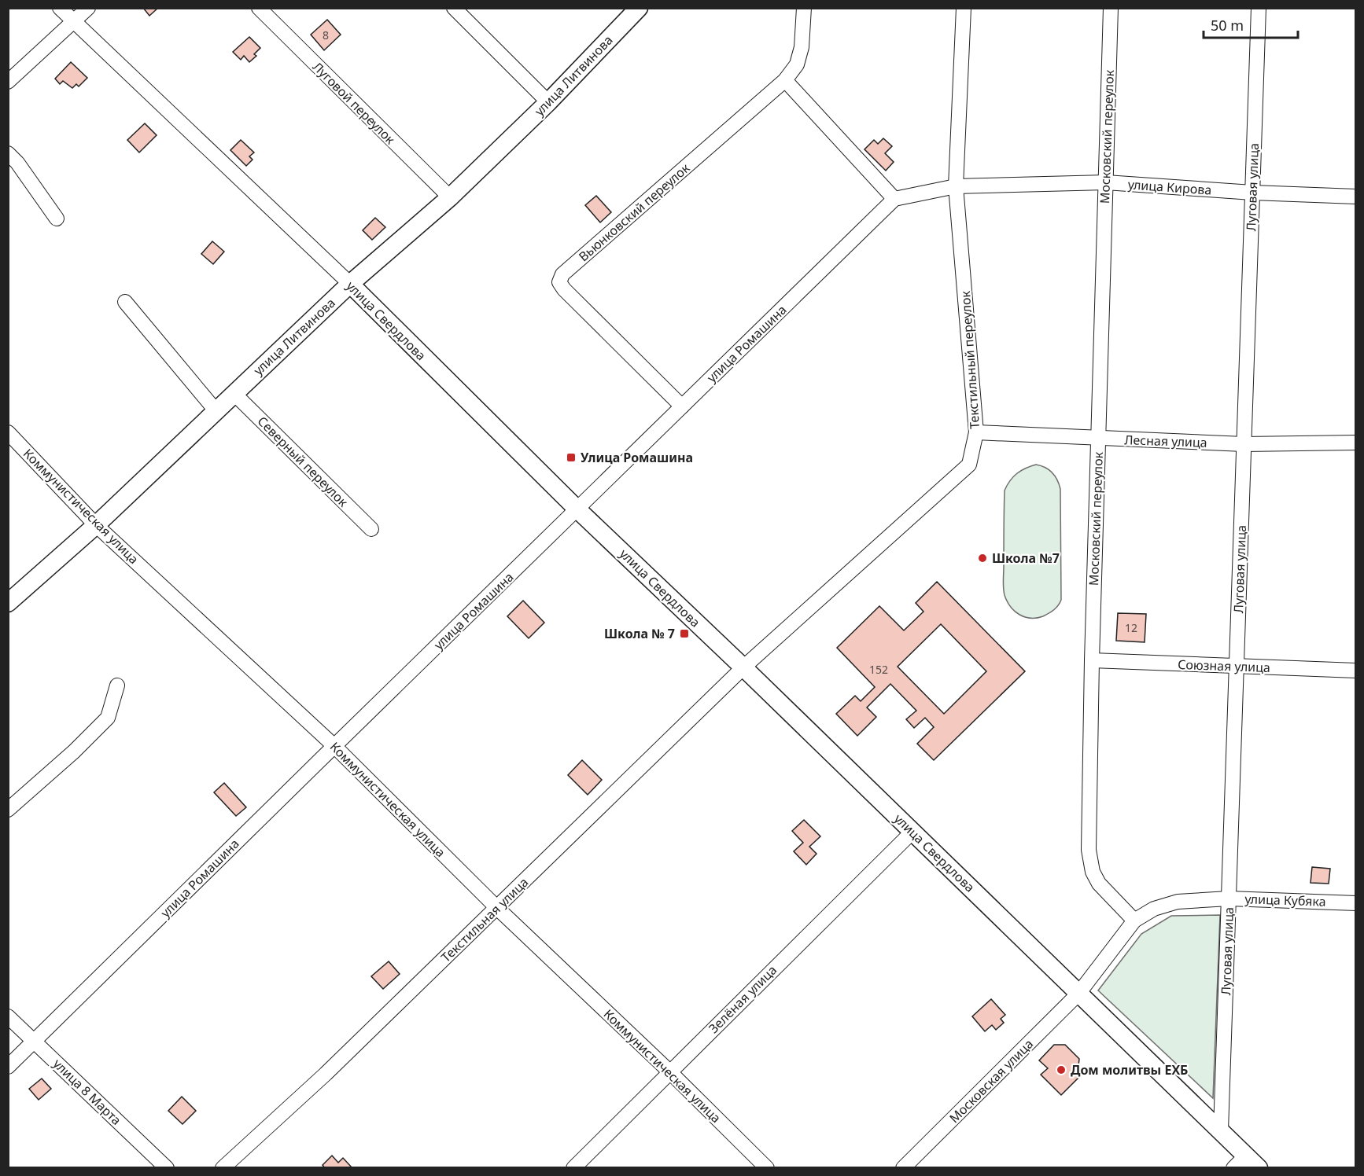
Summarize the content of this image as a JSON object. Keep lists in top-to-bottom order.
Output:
{
  "streets": {
    "main road": ["улица Литвинова", "улица Свердлова"],
    "street": [
      "Луговой переулок",
      "Московский переулок",
      "улица Кирова",
      "Луговая улица",
      "Вьюнковский переулок",
      "улица Ромашина",
      "Текстильный переулок",
      "Лесная улица",
      "Северный переулок",
      "Коммунистическая улица",
      "Союзная улица",
      "улица Кубяка",
      "Текстильная улица",
      "Зелёная улица",
      "Московская улица",
      "улица 8 Марта"
    ]
  },
  "crossings": [
    ["улица Литвинова", "Луговой переулок"],
    ["улица Литвинова", "улица Свердлова"],
    ["улица Литвинова", "Северный переулок"],
    ["улица Литвинова", "Коммунистическая улица"],
    ["Московский переулок", "улица Кирова"],
    ["Московский переулок", "Лесная улица"],
    ["Московский переулок", "Союзная улица"],
    ["Московский переулок", "улица Кубяка"],
    ["улица Кирова", "Луговая улица"],
    ["улица Кирова", "Текстильный переулок"],
    ["Луговая улица", "улица Свердлова"],
    ["Луговая улица", "Лесная улица"],
    ["Луговая улица", "Союзная улица"],
    ["Луговая улица", "улица Кубяка"],
    ["Вьюнковский переулок", "улица Ромашина"],
    ["улица Свердлова", "улица Ромашина"],
    ["улица Свердлова", "Текстильный переулок"],
    ["улица Свердлова", "Текстильная улица"],
    ["улица Свердлова", "Зелёная улица"],
    ["улица Свердлова", "Московская улица"],
    ["улица Ромашина", "Коммунистическая улица"],
    ["улица Ромашина", "улица 8 Марта"],
    ["Текстильный переулок", "Лесная улица"],
    ["Текстильный переулок", "Текстильная улица"],
    ["Коммунистическая улица", "Текстильная улица"],
    ["Коммунистическая улица", "Зелёная улица"]
  ],
  "places": {
    "transit": ["Улица Ромашина", "Школа № 7"],
    "other": ["Школа №7", "Дом молитвы ЕХБ"]
  },
  "house_numbers": ["8", "12", "152"],
  "scale_bar": "50 m"
}
